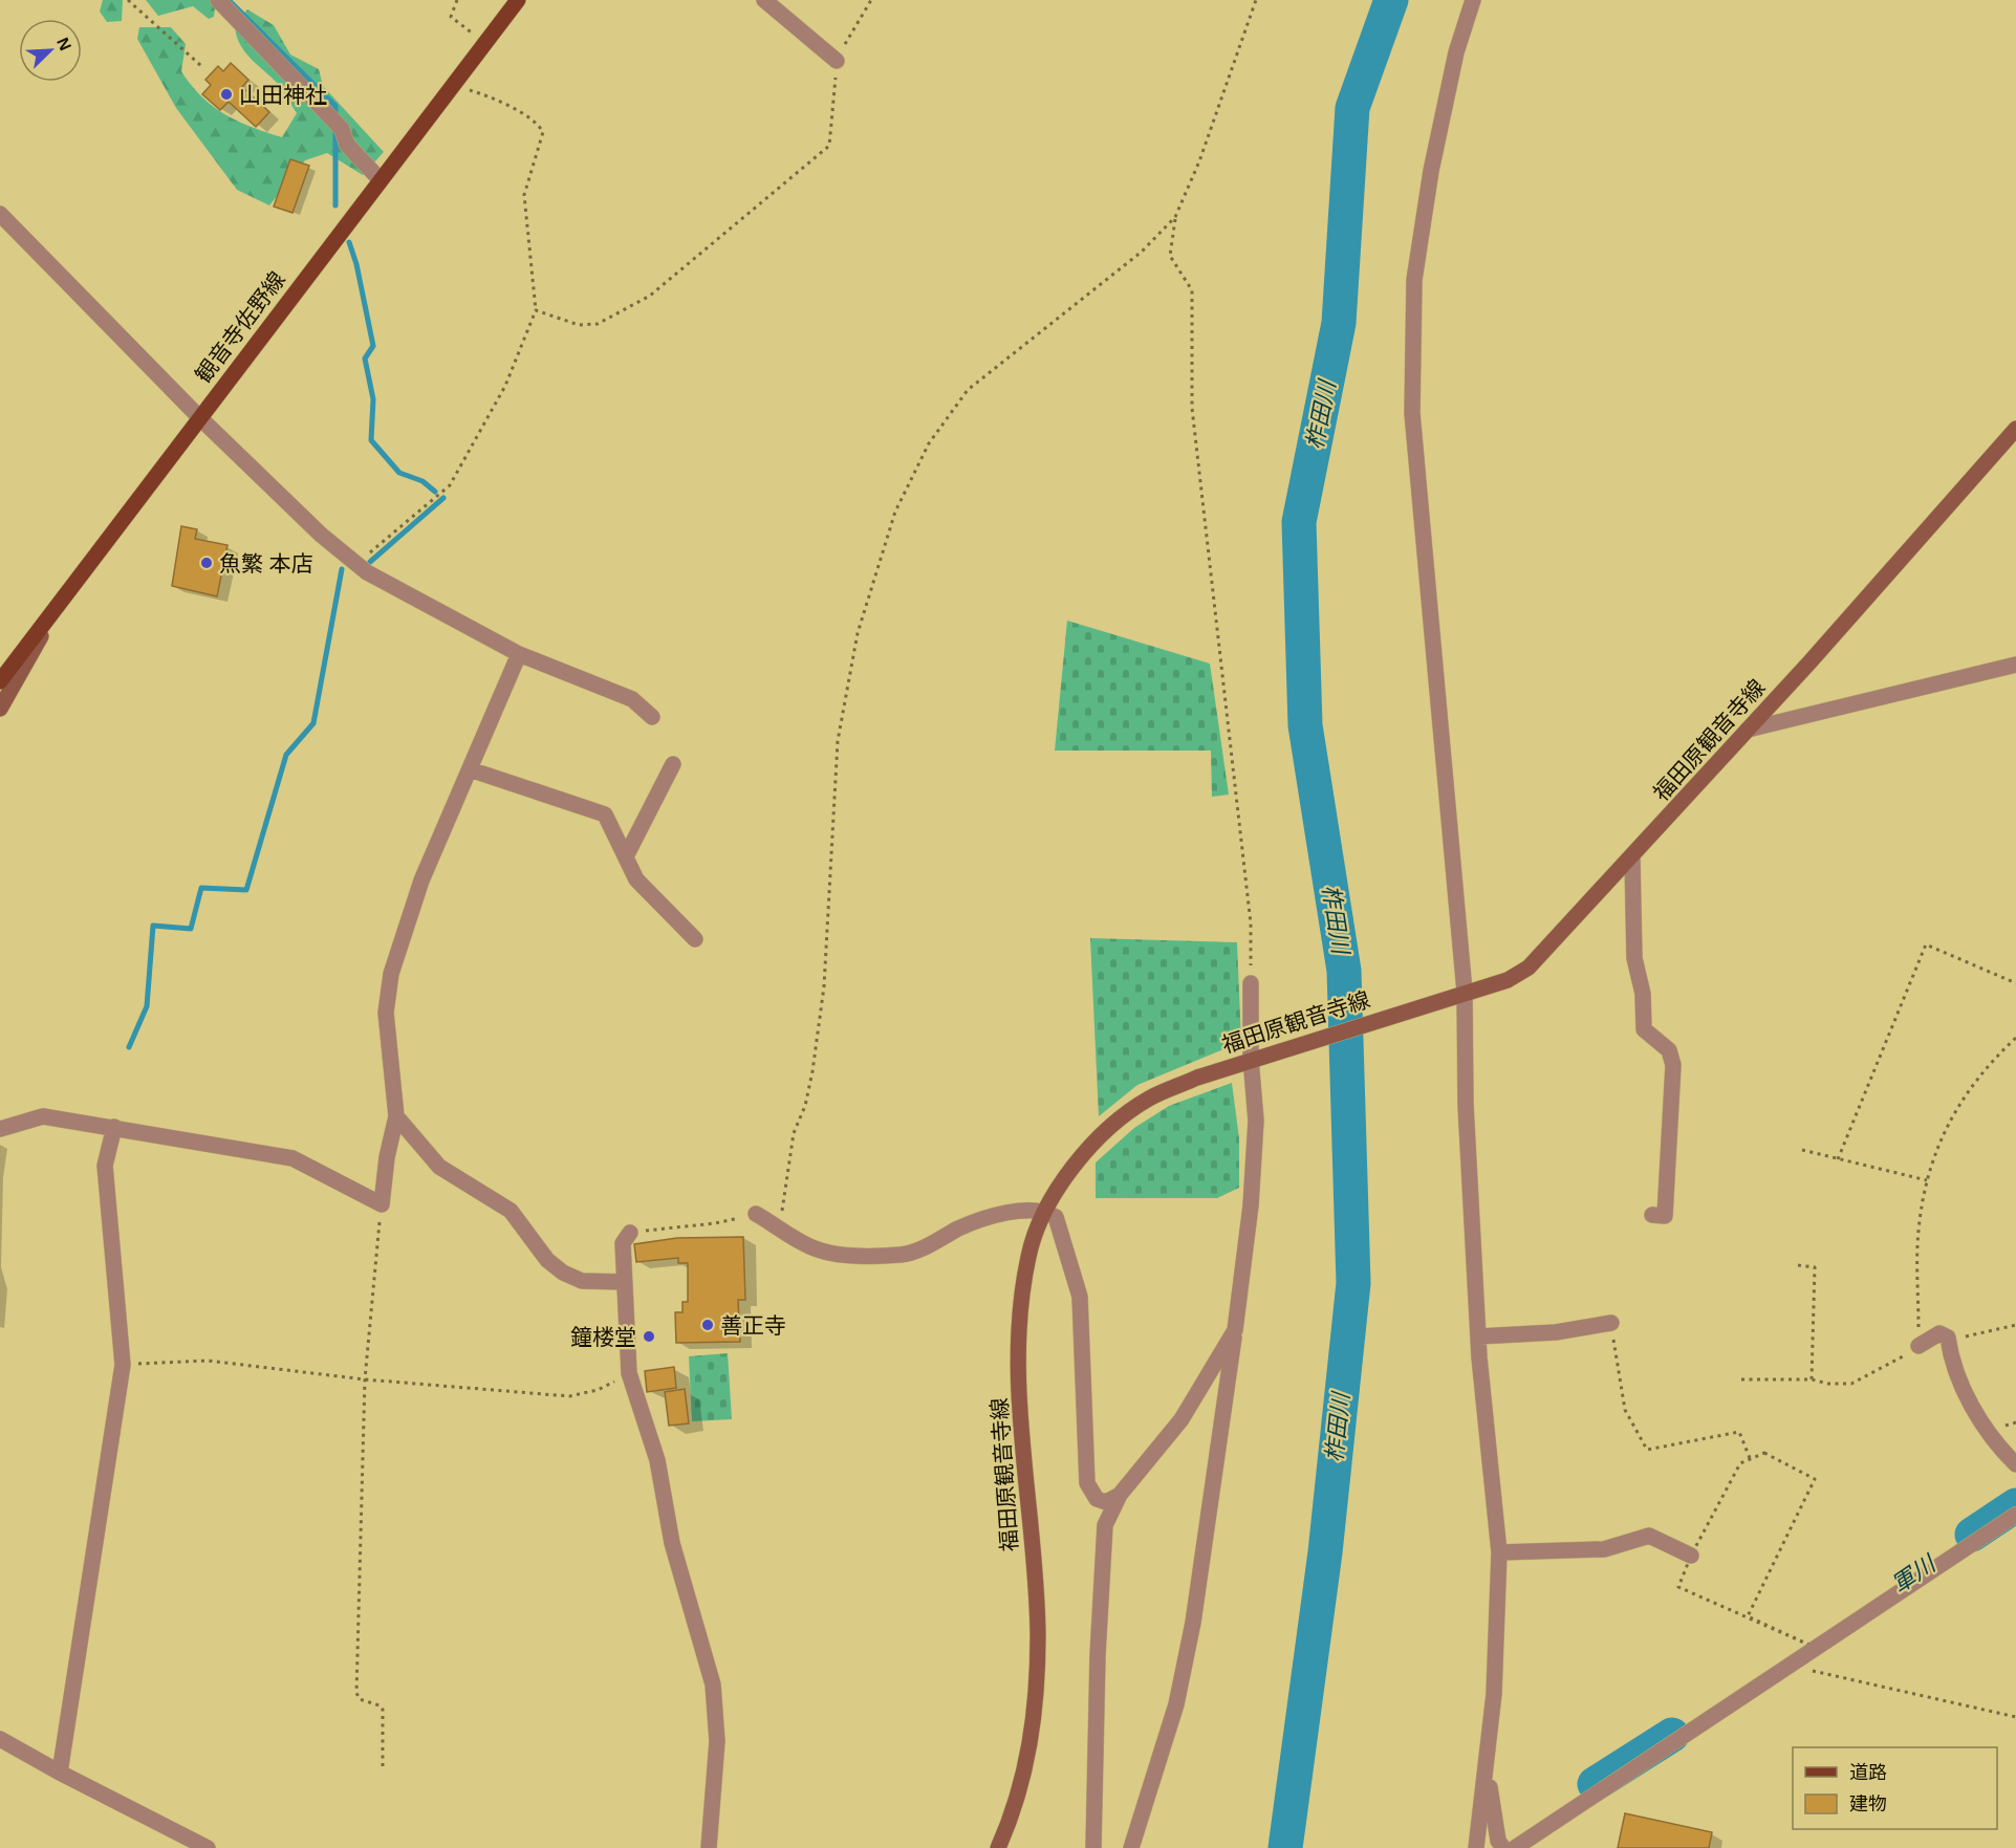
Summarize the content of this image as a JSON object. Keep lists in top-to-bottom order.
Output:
{
  "streets": {
    "main road": ["観音寺佐野線", "福田原観音寺線"]
  },
  "water": ["柞田川", "軍川"],
  "places": [
    "山田神社",
    "魚繁 本店",
    "善正寺",
    "鐘楼堂"
  ],
  "legend": ["道路", "建物"],
  "north": "top right"
}
